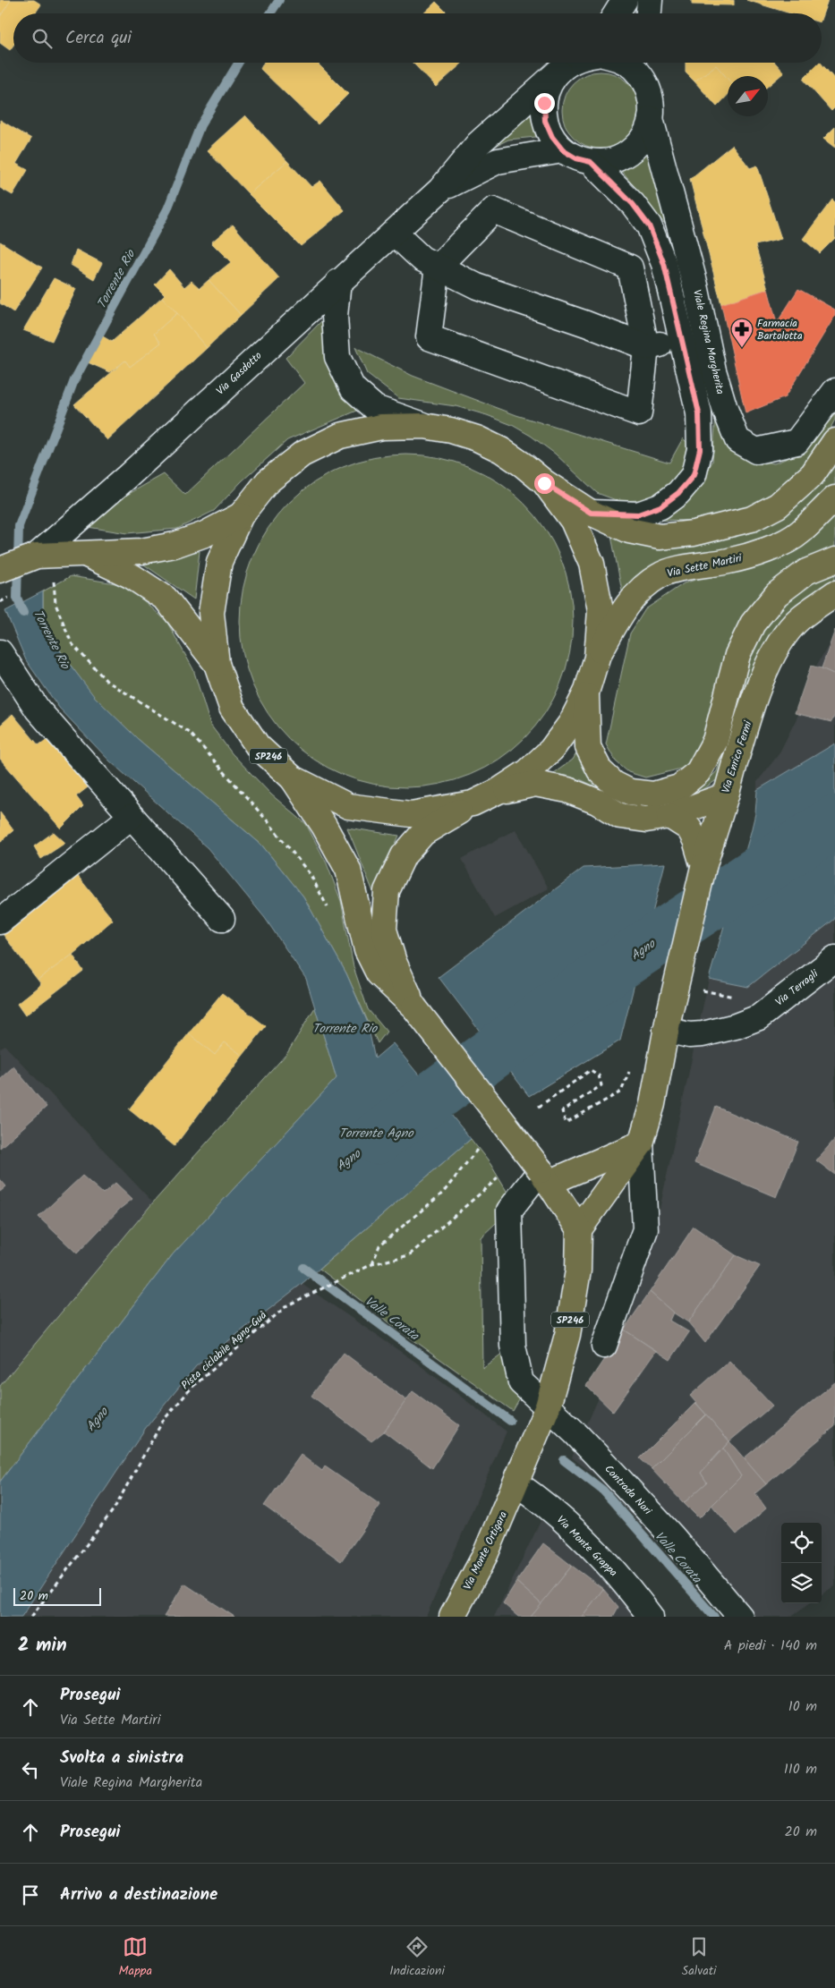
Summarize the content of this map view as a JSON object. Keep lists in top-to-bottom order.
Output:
{
  "streets": {
    "main road": [
      "Via Sette Martiri",
      "SP246",
      "Via Enrico Fermi",
      "Via Monte Ortigara"
    ],
    "street": [
      "Viale Regina Margherita",
      "Via Gasdotto",
      "Via Terragli",
      "Contrada Nori",
      "Via Monte Grappa"
    ],
    "path": ["Pista ciclabile Agno-Guà"]
  },
  "crossings": [
    ["Via Sette Martiri", "SP246"],
    ["SP246", "Via Enrico Fermi"],
    ["SP246", "Contrada Nori"],
    ["SP246", "Via Monte Grappa"],
    ["SP246", "Via Monte Ortigara"],
    ["Via Monte Grappa", "Via Monte Ortigara"]
  ],
  "water": [
    "Torrente Rio",
    "Agno",
    "Torrente Agno",
    "Valle Corata"
  ],
  "places": {
    "pharmacy": ["Farmacia Bartolotta"]
  },
  "scale_bar": "20 m",
  "north": "top right",
  "page": {
    "search": "Cerca qui",
    "scale": "20 m",
    "heading": ["2 min", "A piedi · 140 m"],
    "list": [
      ["Prosegui", "Via Sette Martiri", "10 m"],
      ["Svolta a sinistra", "Viale Regina Margherita", "110 m"],
      ["Prosegui", "20 m"],
      "Arrivo a destinazione"
    ],
    "nav": ["Mappa", "Indicazioni", "Salvati"]
  }
}
